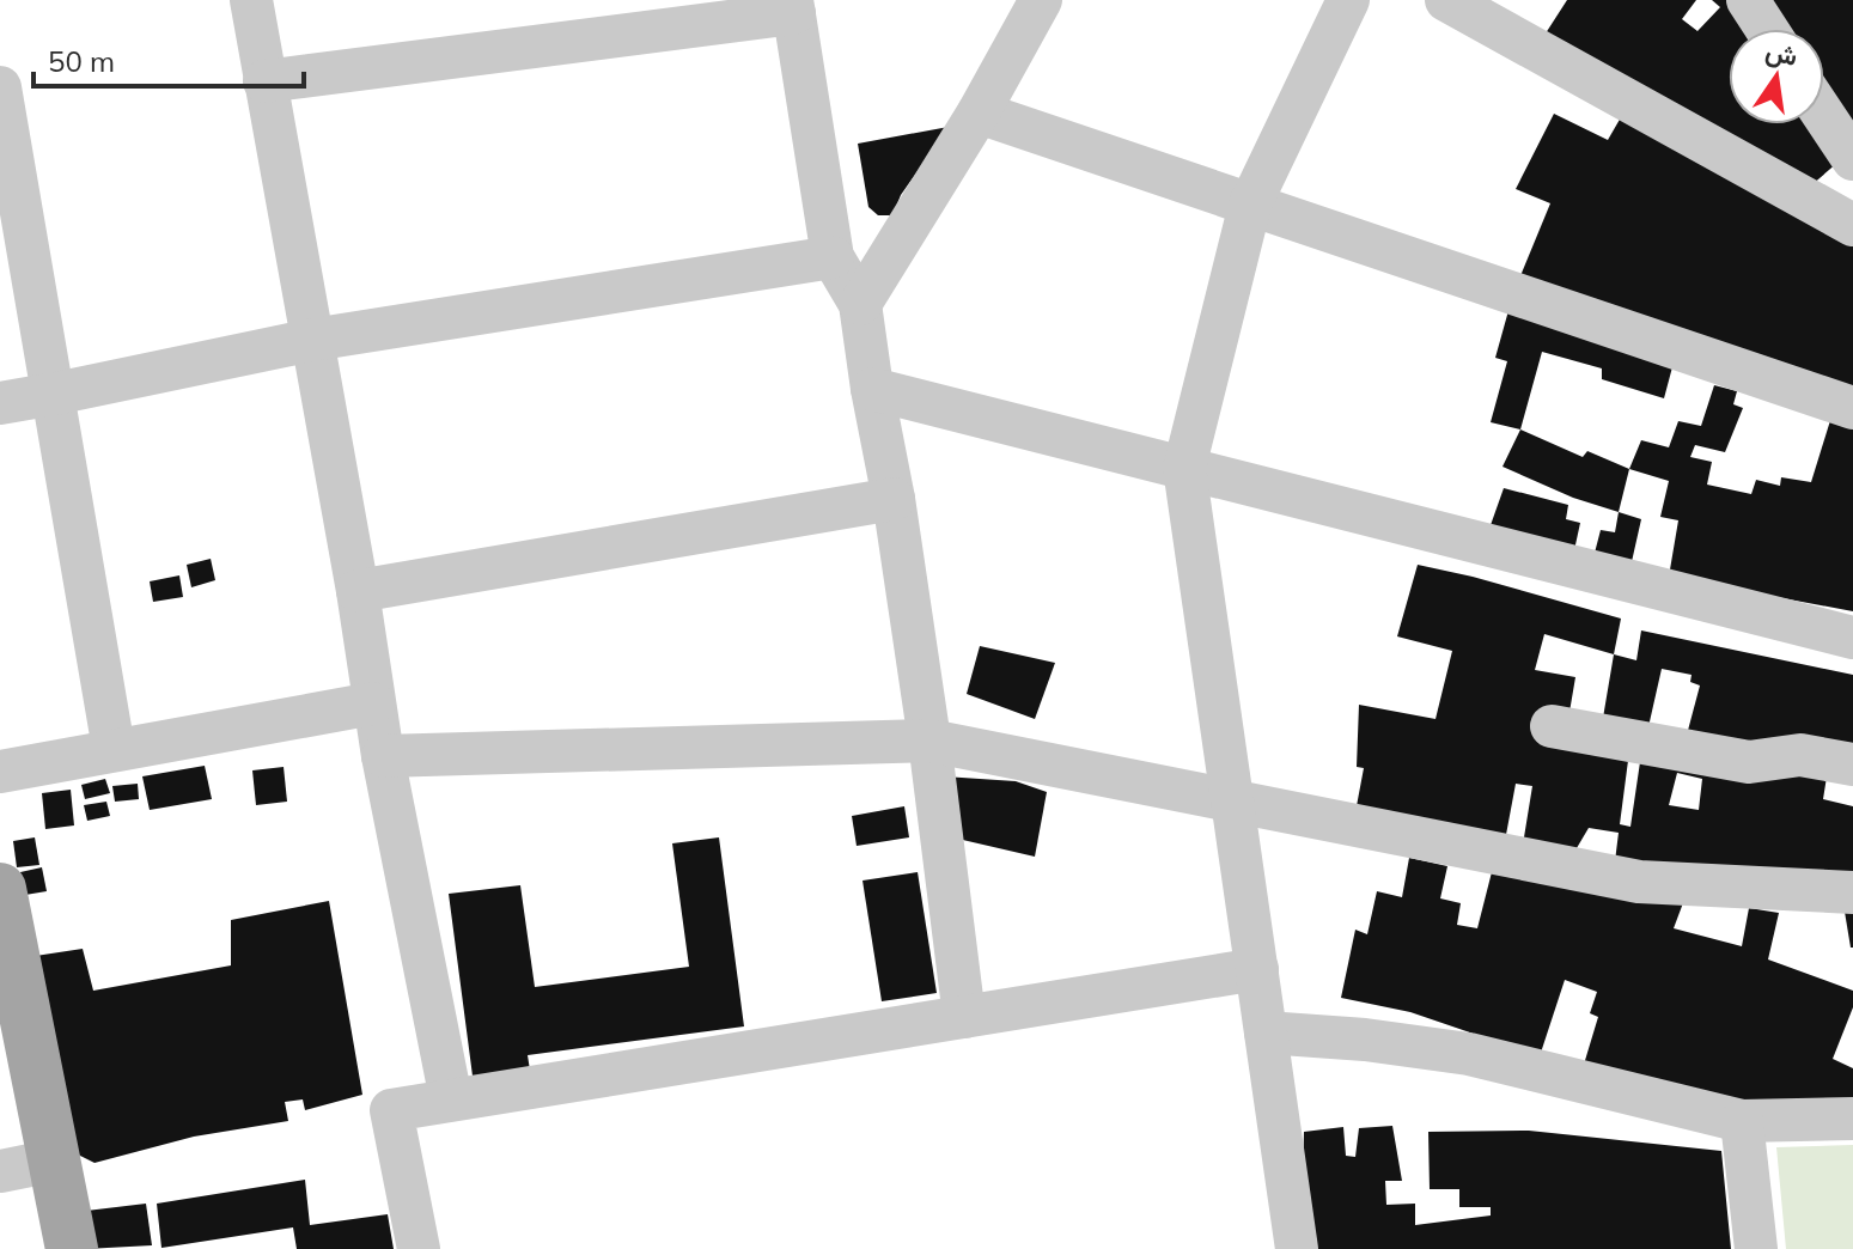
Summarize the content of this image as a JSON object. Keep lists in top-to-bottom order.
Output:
{
  "scale_bar": "50 m",
  "north": "top"
}
